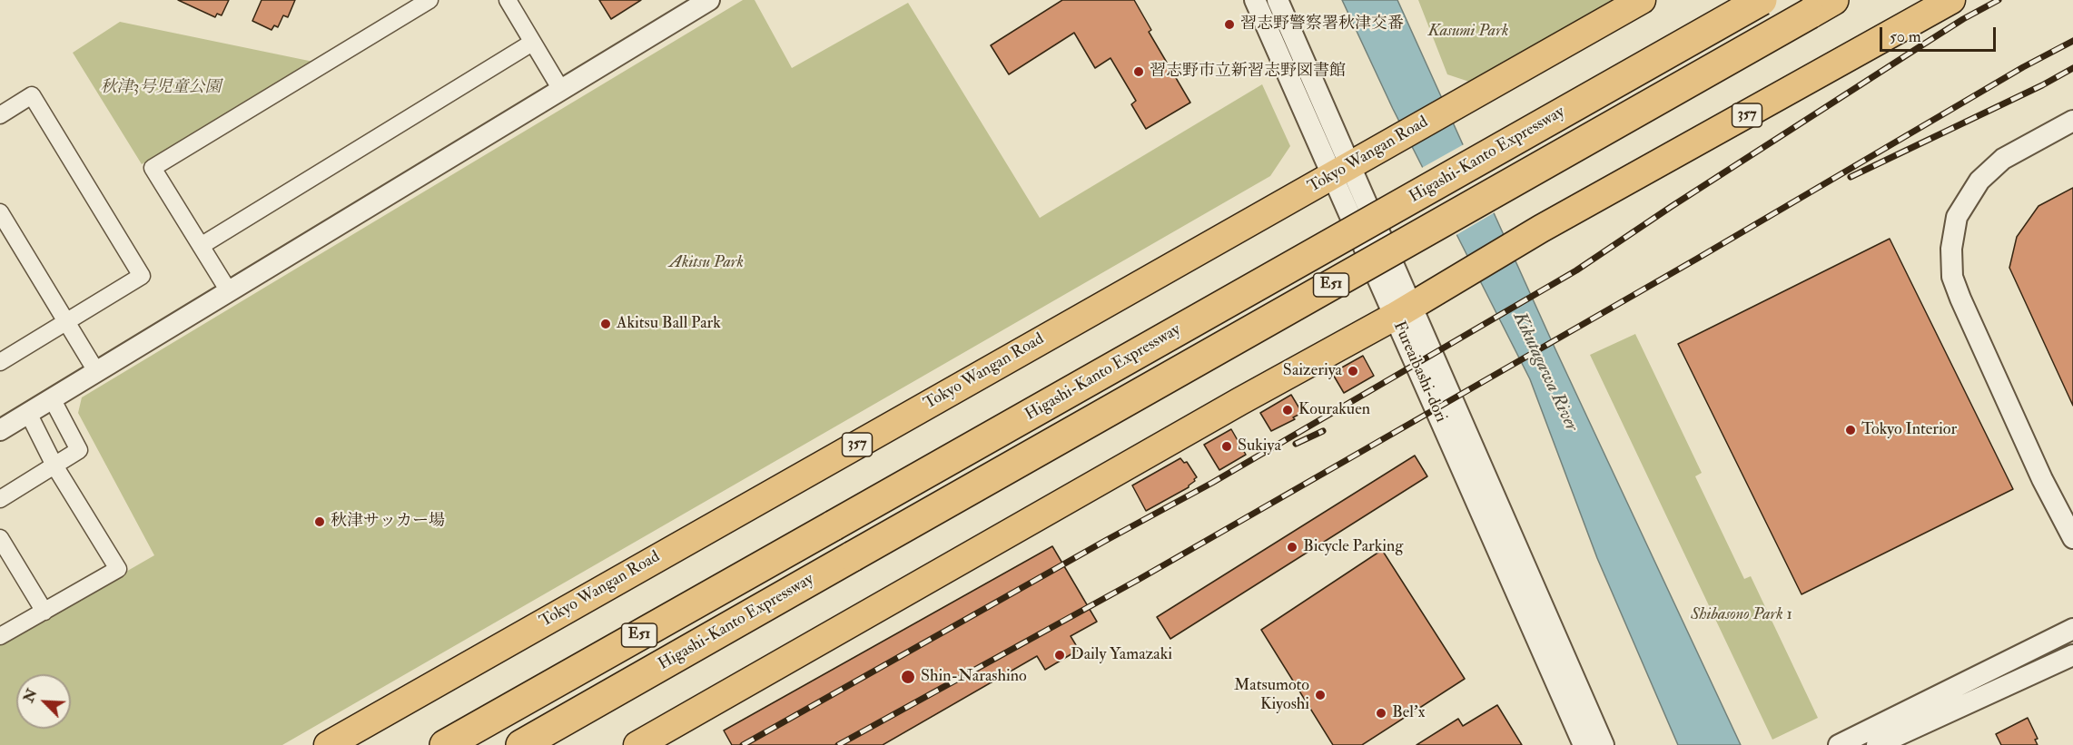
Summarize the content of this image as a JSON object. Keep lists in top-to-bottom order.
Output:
{
  "streets": {
    "highway": [
      "357",
      "Tokyo Wangan Road",
      "Higashi-Kanto Expressway",
      "E51"
    ],
    "street": ["Fureaibashi-dori"]
  },
  "crossings": [
    ["357", "Fureaibashi-dori"],
    ["Tokyo Wangan Road", "Fureaibashi-dori"]
  ],
  "water": ["Kikutagawa River"],
  "parks": [
    "Kasumi Park",
    "秋津3号児童公園",
    "Akitsu Park",
    "Shibasono Park 1"
  ],
  "places": [
    "習志野警察署秋津交番",
    "習志野市立新習志野図書館",
    "Akitsu Ball Park",
    "Saizeriya",
    "Kourakuen",
    "Tokyo Interior",
    "Sukiya",
    "秋津サッカー場",
    "Bicycle Parking",
    "Daily Yamazaki",
    "Shin-Narashino",
    "Matsumoto Kiyoshi",
    "Bel'x"
  ],
  "scale_bar": "50 m",
  "north": "top left"
}
